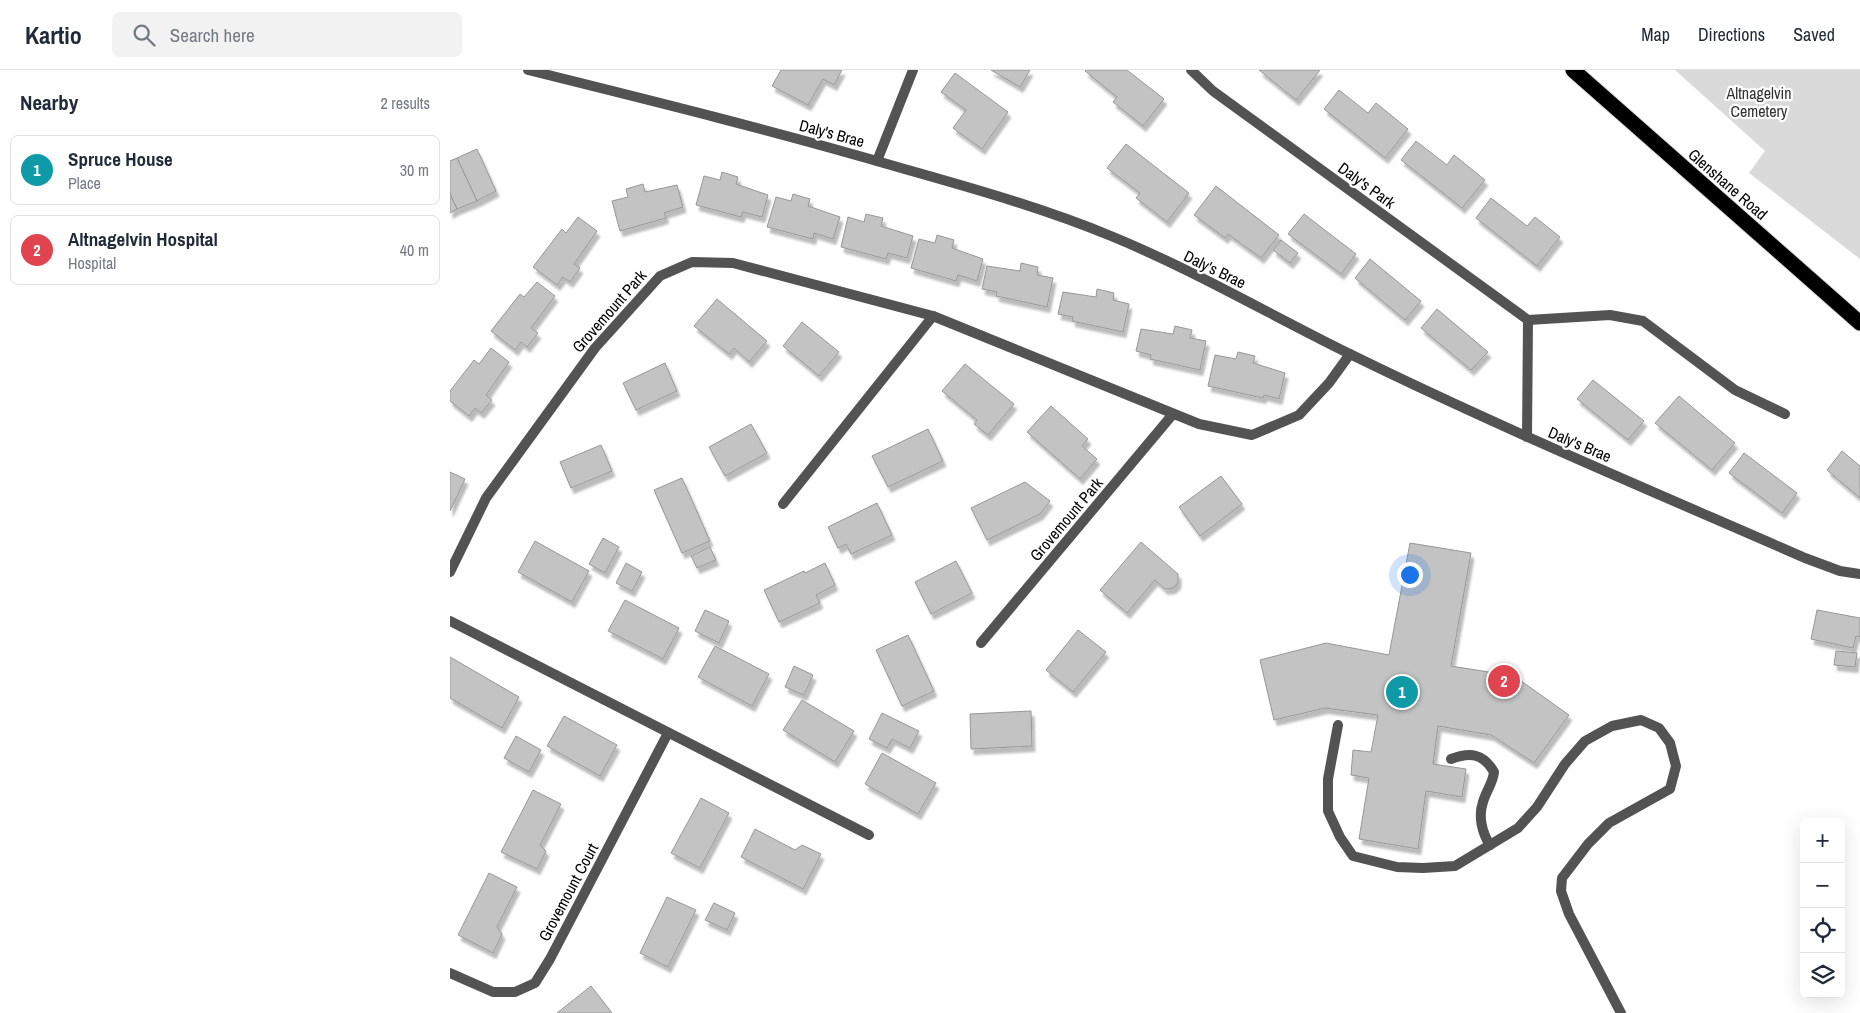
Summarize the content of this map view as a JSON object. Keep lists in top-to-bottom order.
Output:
{
  "streets": {
    "highway": ["Glenshane Road"],
    "street": [
      "Daly's Brae",
      "Daly's Park",
      "Grovemount Park",
      "Grovemount Court"
    ]
  },
  "crossings": [
    ["Daly's Brae", "Grovemount Park"]
  ],
  "parks": ["Altnagelvin Cemetery"],
  "page": {
    "header": "Kartio",
    "search": "Search here",
    "nav": ["Map", "Directions", "Saved"],
    "heading": ["Nearby", "2 results"],
    "list": [
      {
        "mark": "1",
        "name": "Spruce House",
        "note": "Place",
        "value": "30 m"
      },
      {
        "mark": "2",
        "name": "Altnagelvin Hospital",
        "note": "Hospital",
        "value": "40 m"
      }
    ],
    "pins": ["2", "1"],
    "map_buttons": ["+", "−"]
  }
}
